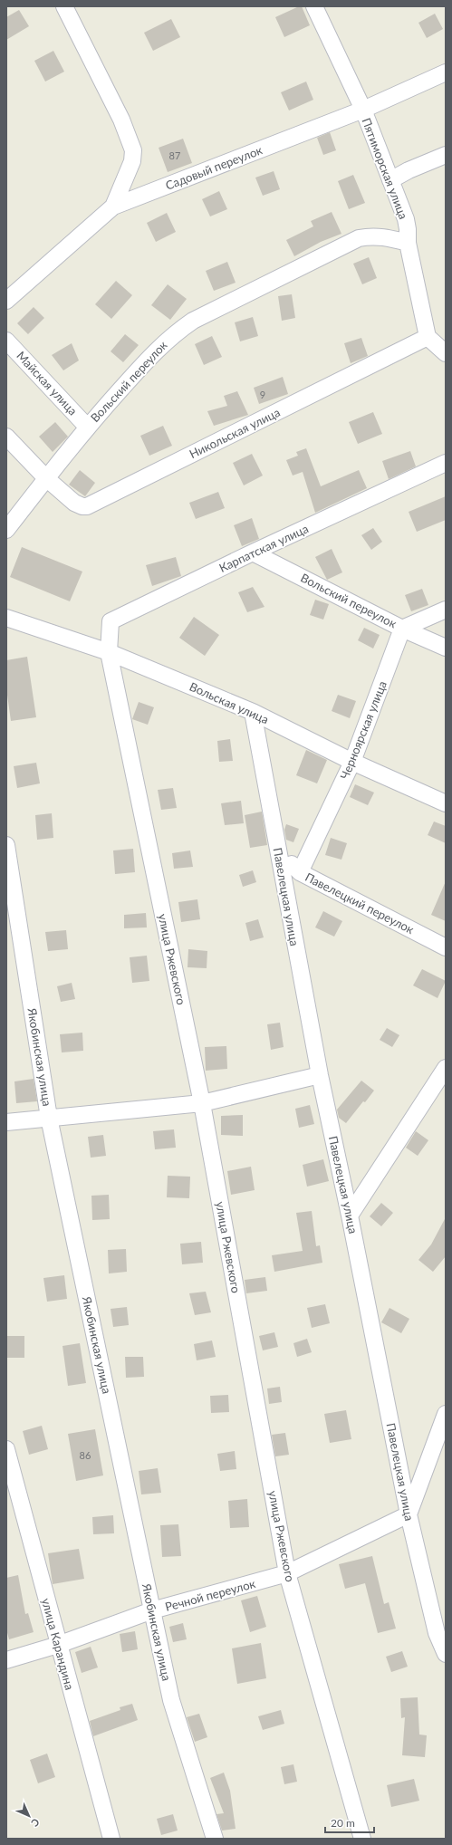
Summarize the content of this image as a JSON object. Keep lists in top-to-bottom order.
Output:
{
  "streets": {
    "street": [
      "Садовый переулок",
      "Пятиморская улица",
      "Вольский переулок",
      "Майская улица",
      "Никольская улица",
      "Карпатская улица",
      "Вольская улица",
      "Черноярская улица",
      "Павелецкая улица",
      "Павелецкий переулок",
      "улица Ржевского",
      "Якобинская улица",
      "Речной переулок",
      "улица Карандина"
    ]
  },
  "crossings": [
    ["Садовый переулок", "Пятиморская улица"],
    ["Пятиморская улица", "Вольский переулок"],
    ["Пятиморская улица", "Никольская улица"],
    ["Вольский переулок", "Майская улица"],
    ["Вольский переулок", "Никольская улица"],
    ["Вольский переулок", "Карпатская улица"],
    ["Вольский переулок", "Черноярская улица"],
    ["Карпатская улица", "Вольская улица"],
    ["Карпатская улица", "улица Ржевского"],
    ["Вольская улица", "Черноярская улица"],
    ["Вольская улица", "Павелецкая улица"],
    ["Вольская улица", "улица Ржевского"],
    ["Черноярская улица", "Павелецкий переулок"],
    ["Павелецкая улица", "Павелецкий переулок"],
    ["Павелецкая улица", "Речной переулок"],
    ["улица Ржевского", "Речной переулок"],
    ["Якобинская улица", "Речной переулок"],
    ["Речной переулок", "улица Карандина"]
  ],
  "house_numbers": ["87", "9", "86"],
  "scale_bar": "20 m",
  "north": "bottom right"
}
